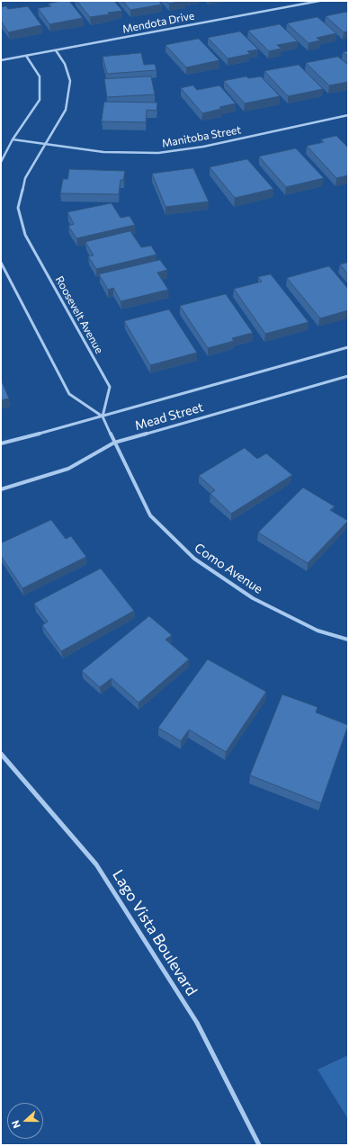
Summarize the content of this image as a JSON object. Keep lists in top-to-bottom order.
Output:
{
  "streets": {
    "street": [
      "Mendota Drive",
      "Manitoba Street",
      "Roosevelt Avenue",
      "Mead Street",
      "Como Avenue",
      "Lago Vista Boulevard"
    ]
  },
  "crossings": [
    ["Mendota Drive", "Roosevelt Avenue"],
    ["Manitoba Street", "Roosevelt Avenue"],
    ["Roosevelt Avenue", "Mead Street"],
    ["Roosevelt Avenue", "Como Avenue"],
    ["Mead Street", "Como Avenue"]
  ],
  "north": "left"
}
